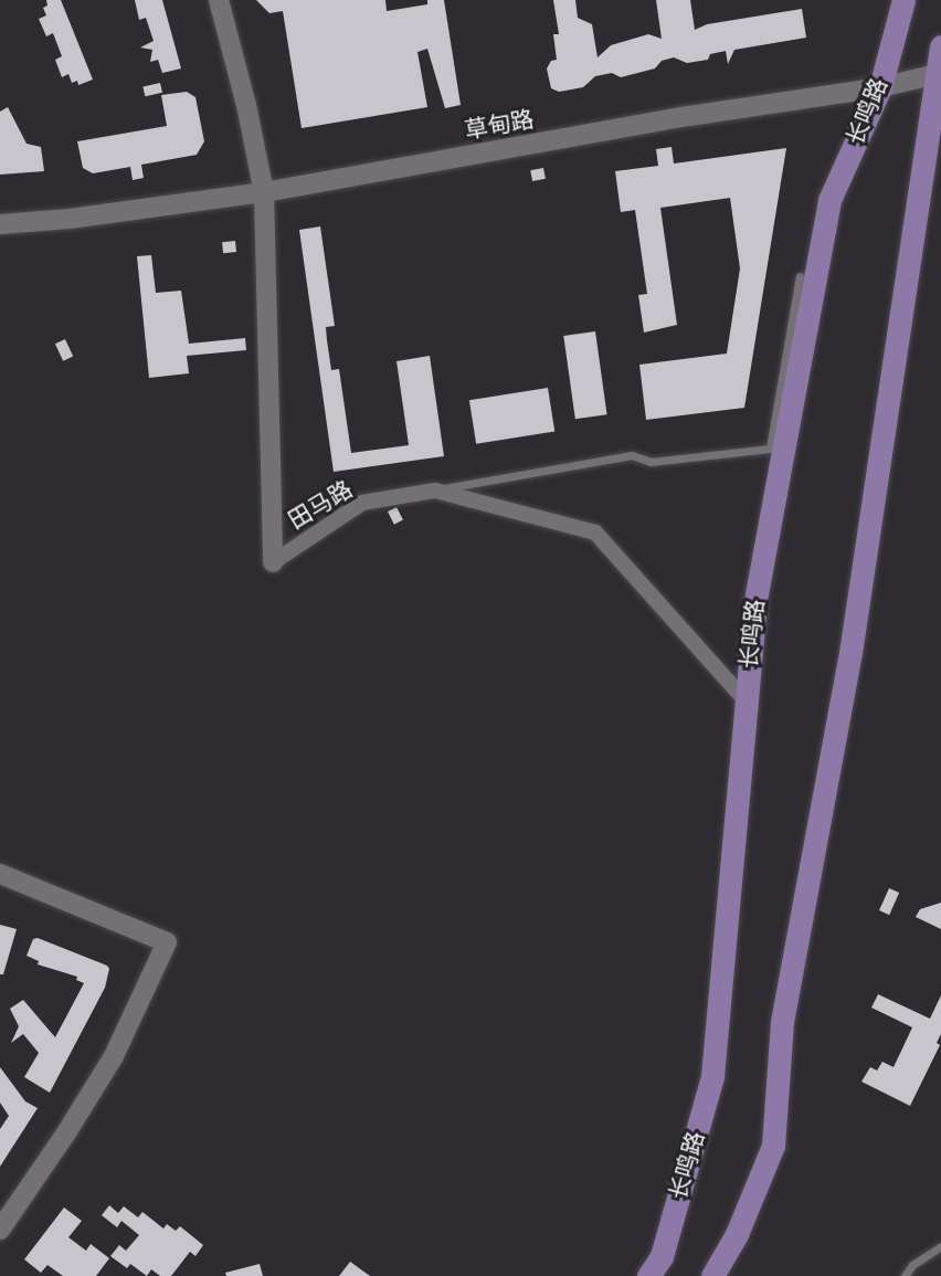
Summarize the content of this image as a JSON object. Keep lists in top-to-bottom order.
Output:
{
  "streets": {
    "main road": ["长鸣路"],
    "street": ["草甸路", "田马路"]
  },
  "crossings": [
    ["长鸣路", "草甸路"]
  ]
}
